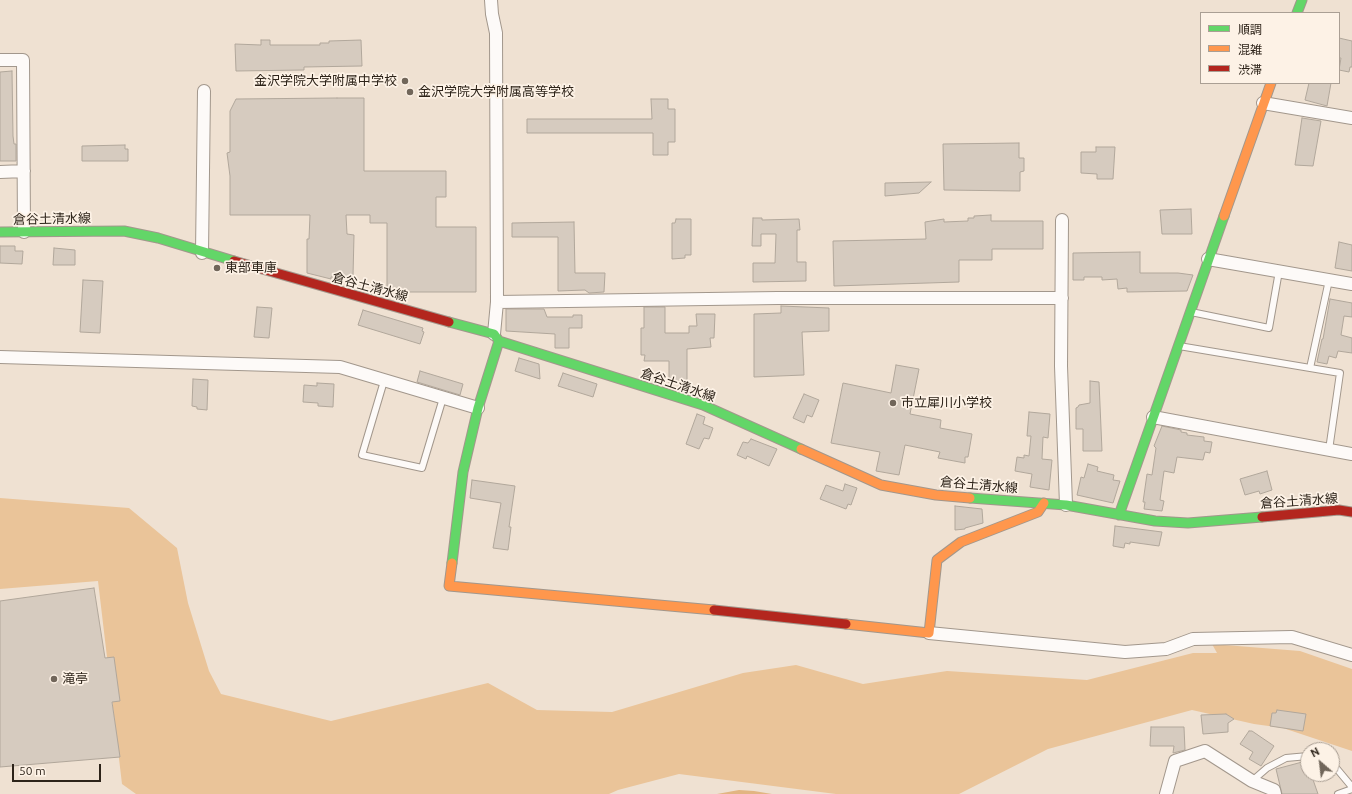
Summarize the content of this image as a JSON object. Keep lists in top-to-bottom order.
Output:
{
  "streets": {
    "street": ["倉谷土清水線"]
  },
  "places": [
    "金沢学院大学附属中学校",
    "金沢学院大学附属高等学校",
    "東部車庫",
    "市立犀川小学校",
    "滝亭"
  ],
  "legend": ["順調", "混雑", "渋滞"],
  "scale_bar": "50 m",
  "north": "top left"
}
